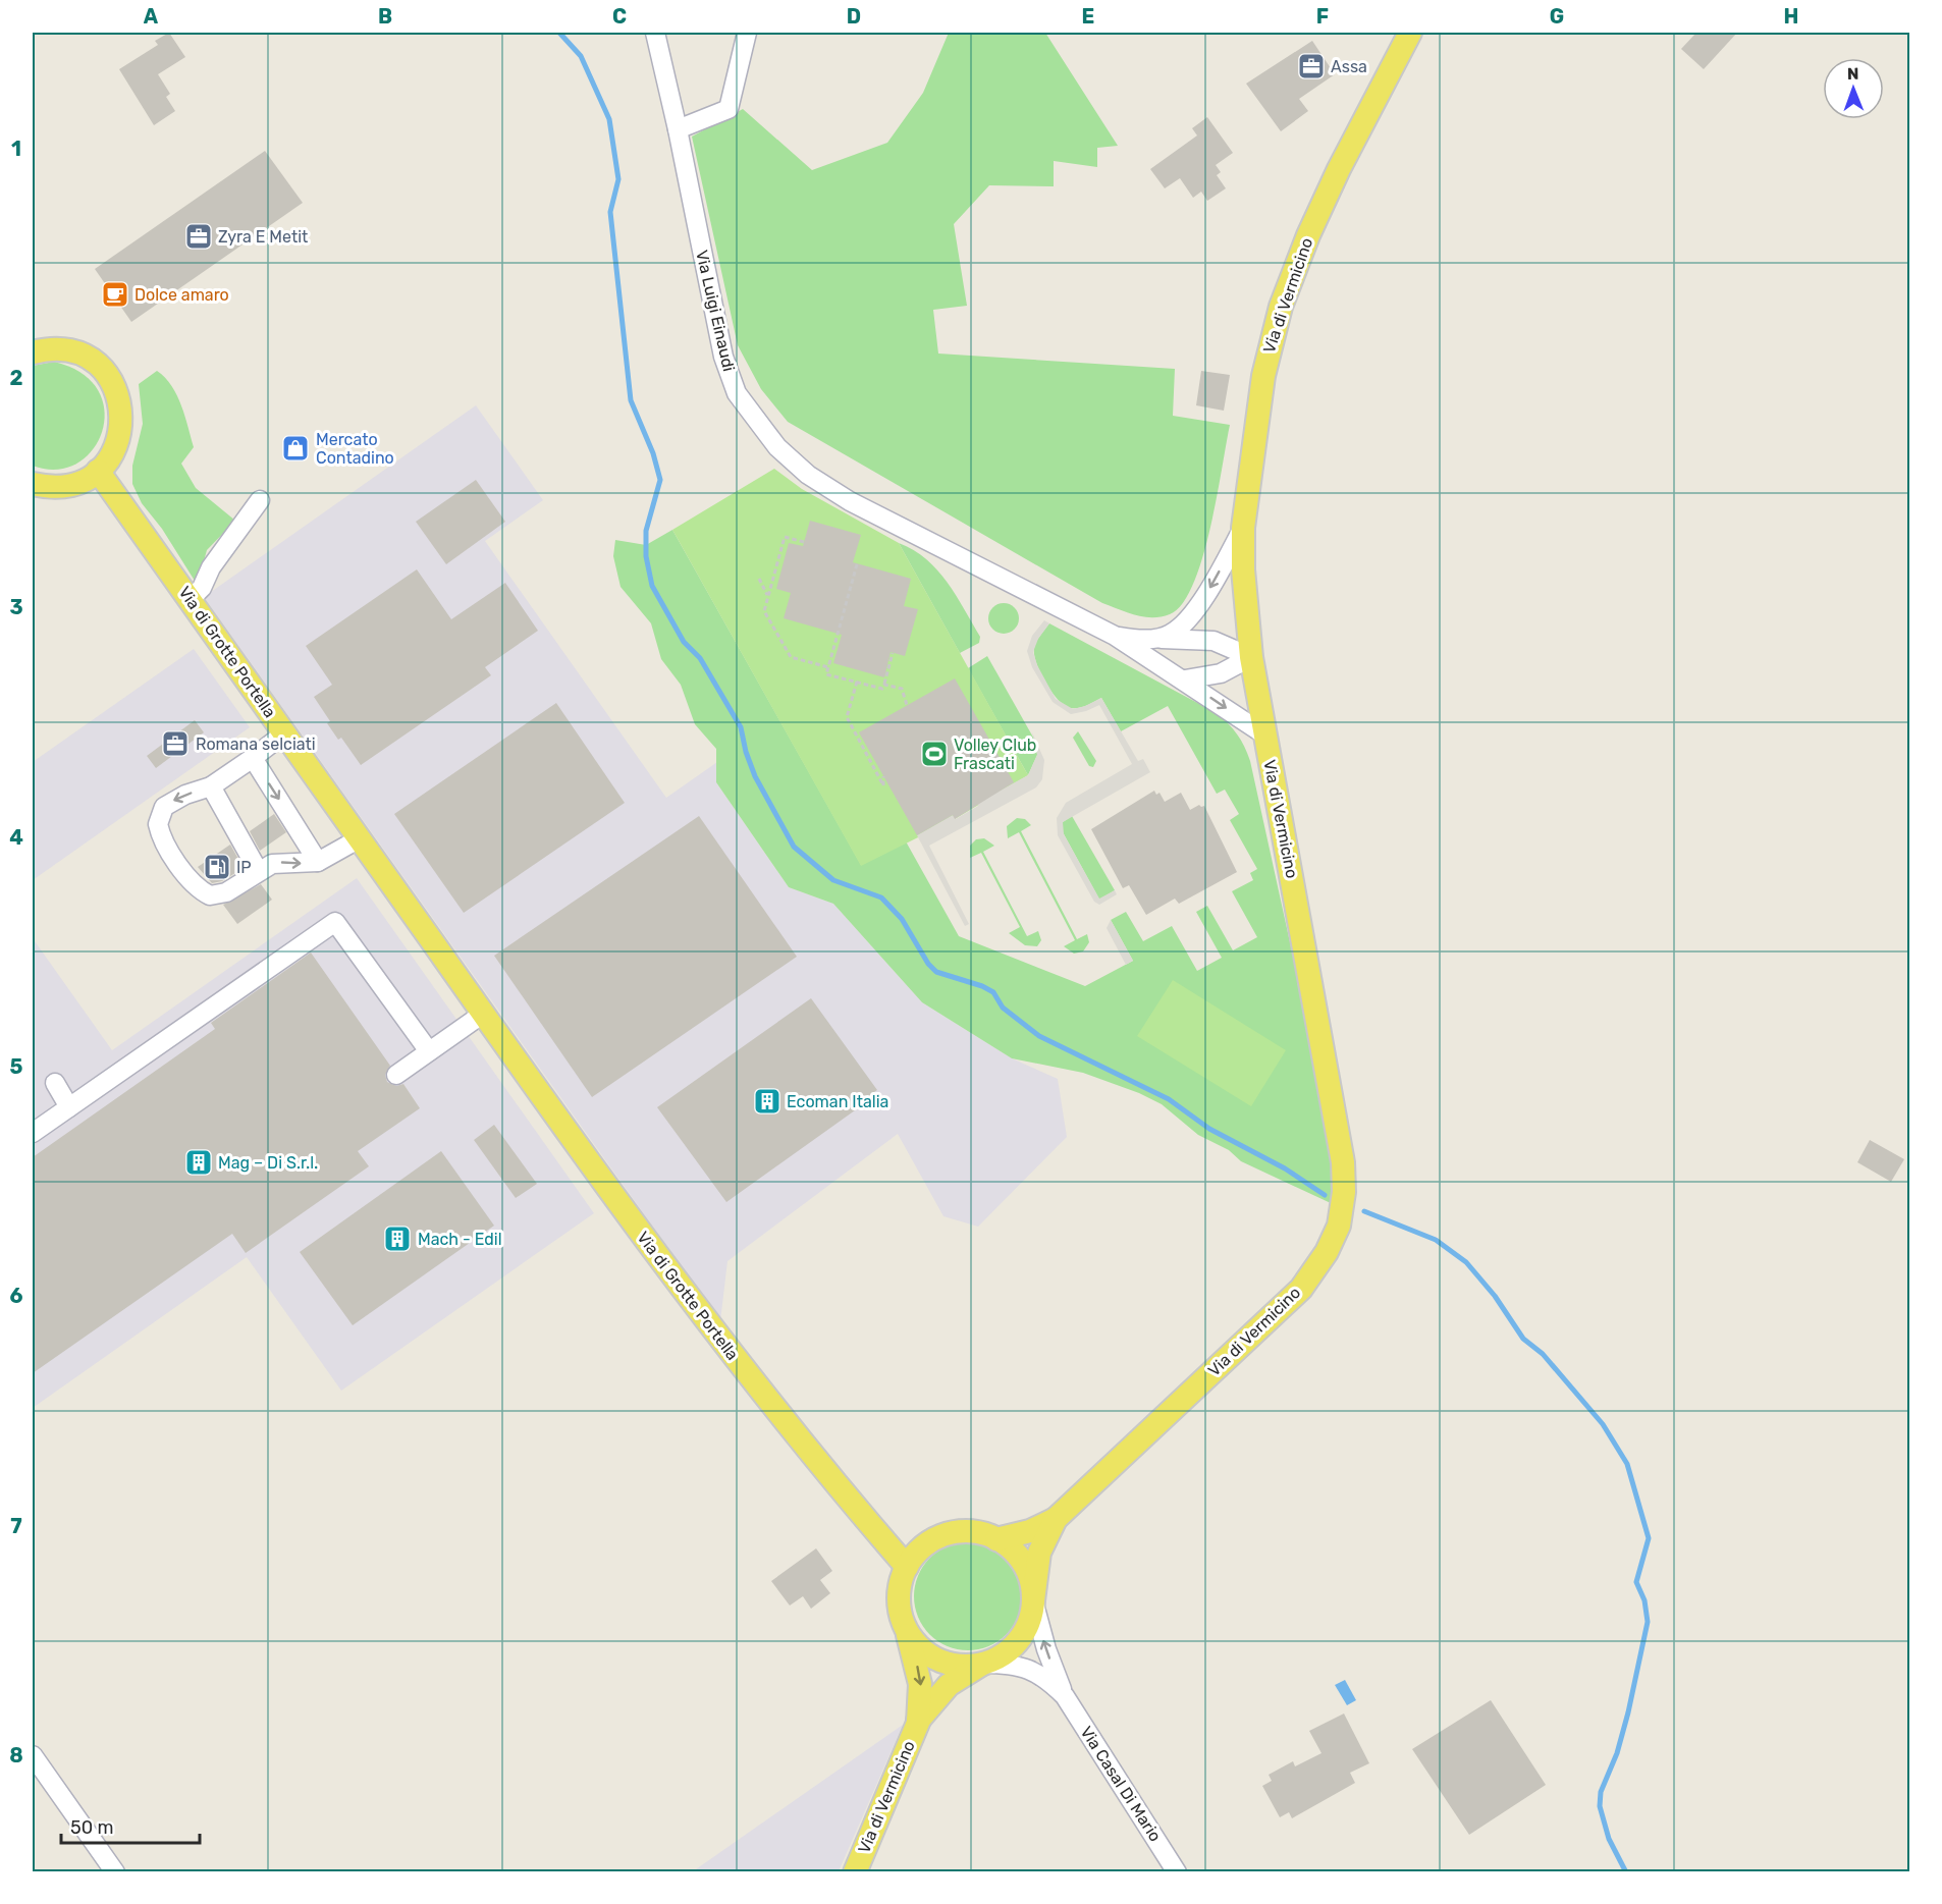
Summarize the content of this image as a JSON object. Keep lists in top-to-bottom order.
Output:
{
  "streets": {
    "main road": ["Via di Vermicino", "Via di Grotte Portella"],
    "street": ["Via Luigi Einaudi", "Via Casal Di Mario"]
  },
  "crossings": [
    ["Via di Vermicino", "Via Luigi Einaudi"],
    ["Via di Vermicino", "Via di Grotte Portella"],
    ["Via di Vermicino", "Via Casal Di Mario"],
    ["Via di Grotte Portella", "Via Casal Di Mario"]
  ],
  "places": {
    "office": ["Assa", "Zyra E Metit", "Romana selciati"],
    "cafe": ["Dolce amaro"],
    "shop": ["Mercato Contadino"],
    "sports": ["Volley Club Frascati"],
    "fuel station": ["IP"],
    "building": ["Ecoman Italia", "Mag – Di S.r.l.", "Mach - Edil"]
  },
  "scale_bar": "50 m",
  "north": "top",
  "grid": {
    "columns": [
      "A",
      "B",
      "C",
      "D",
      "E",
      "F",
      "G",
      "H"
    ],
    "rows": [
      "1",
      "2",
      "3",
      "4",
      "5",
      "6",
      "7",
      "8"
    ]
  }
}
